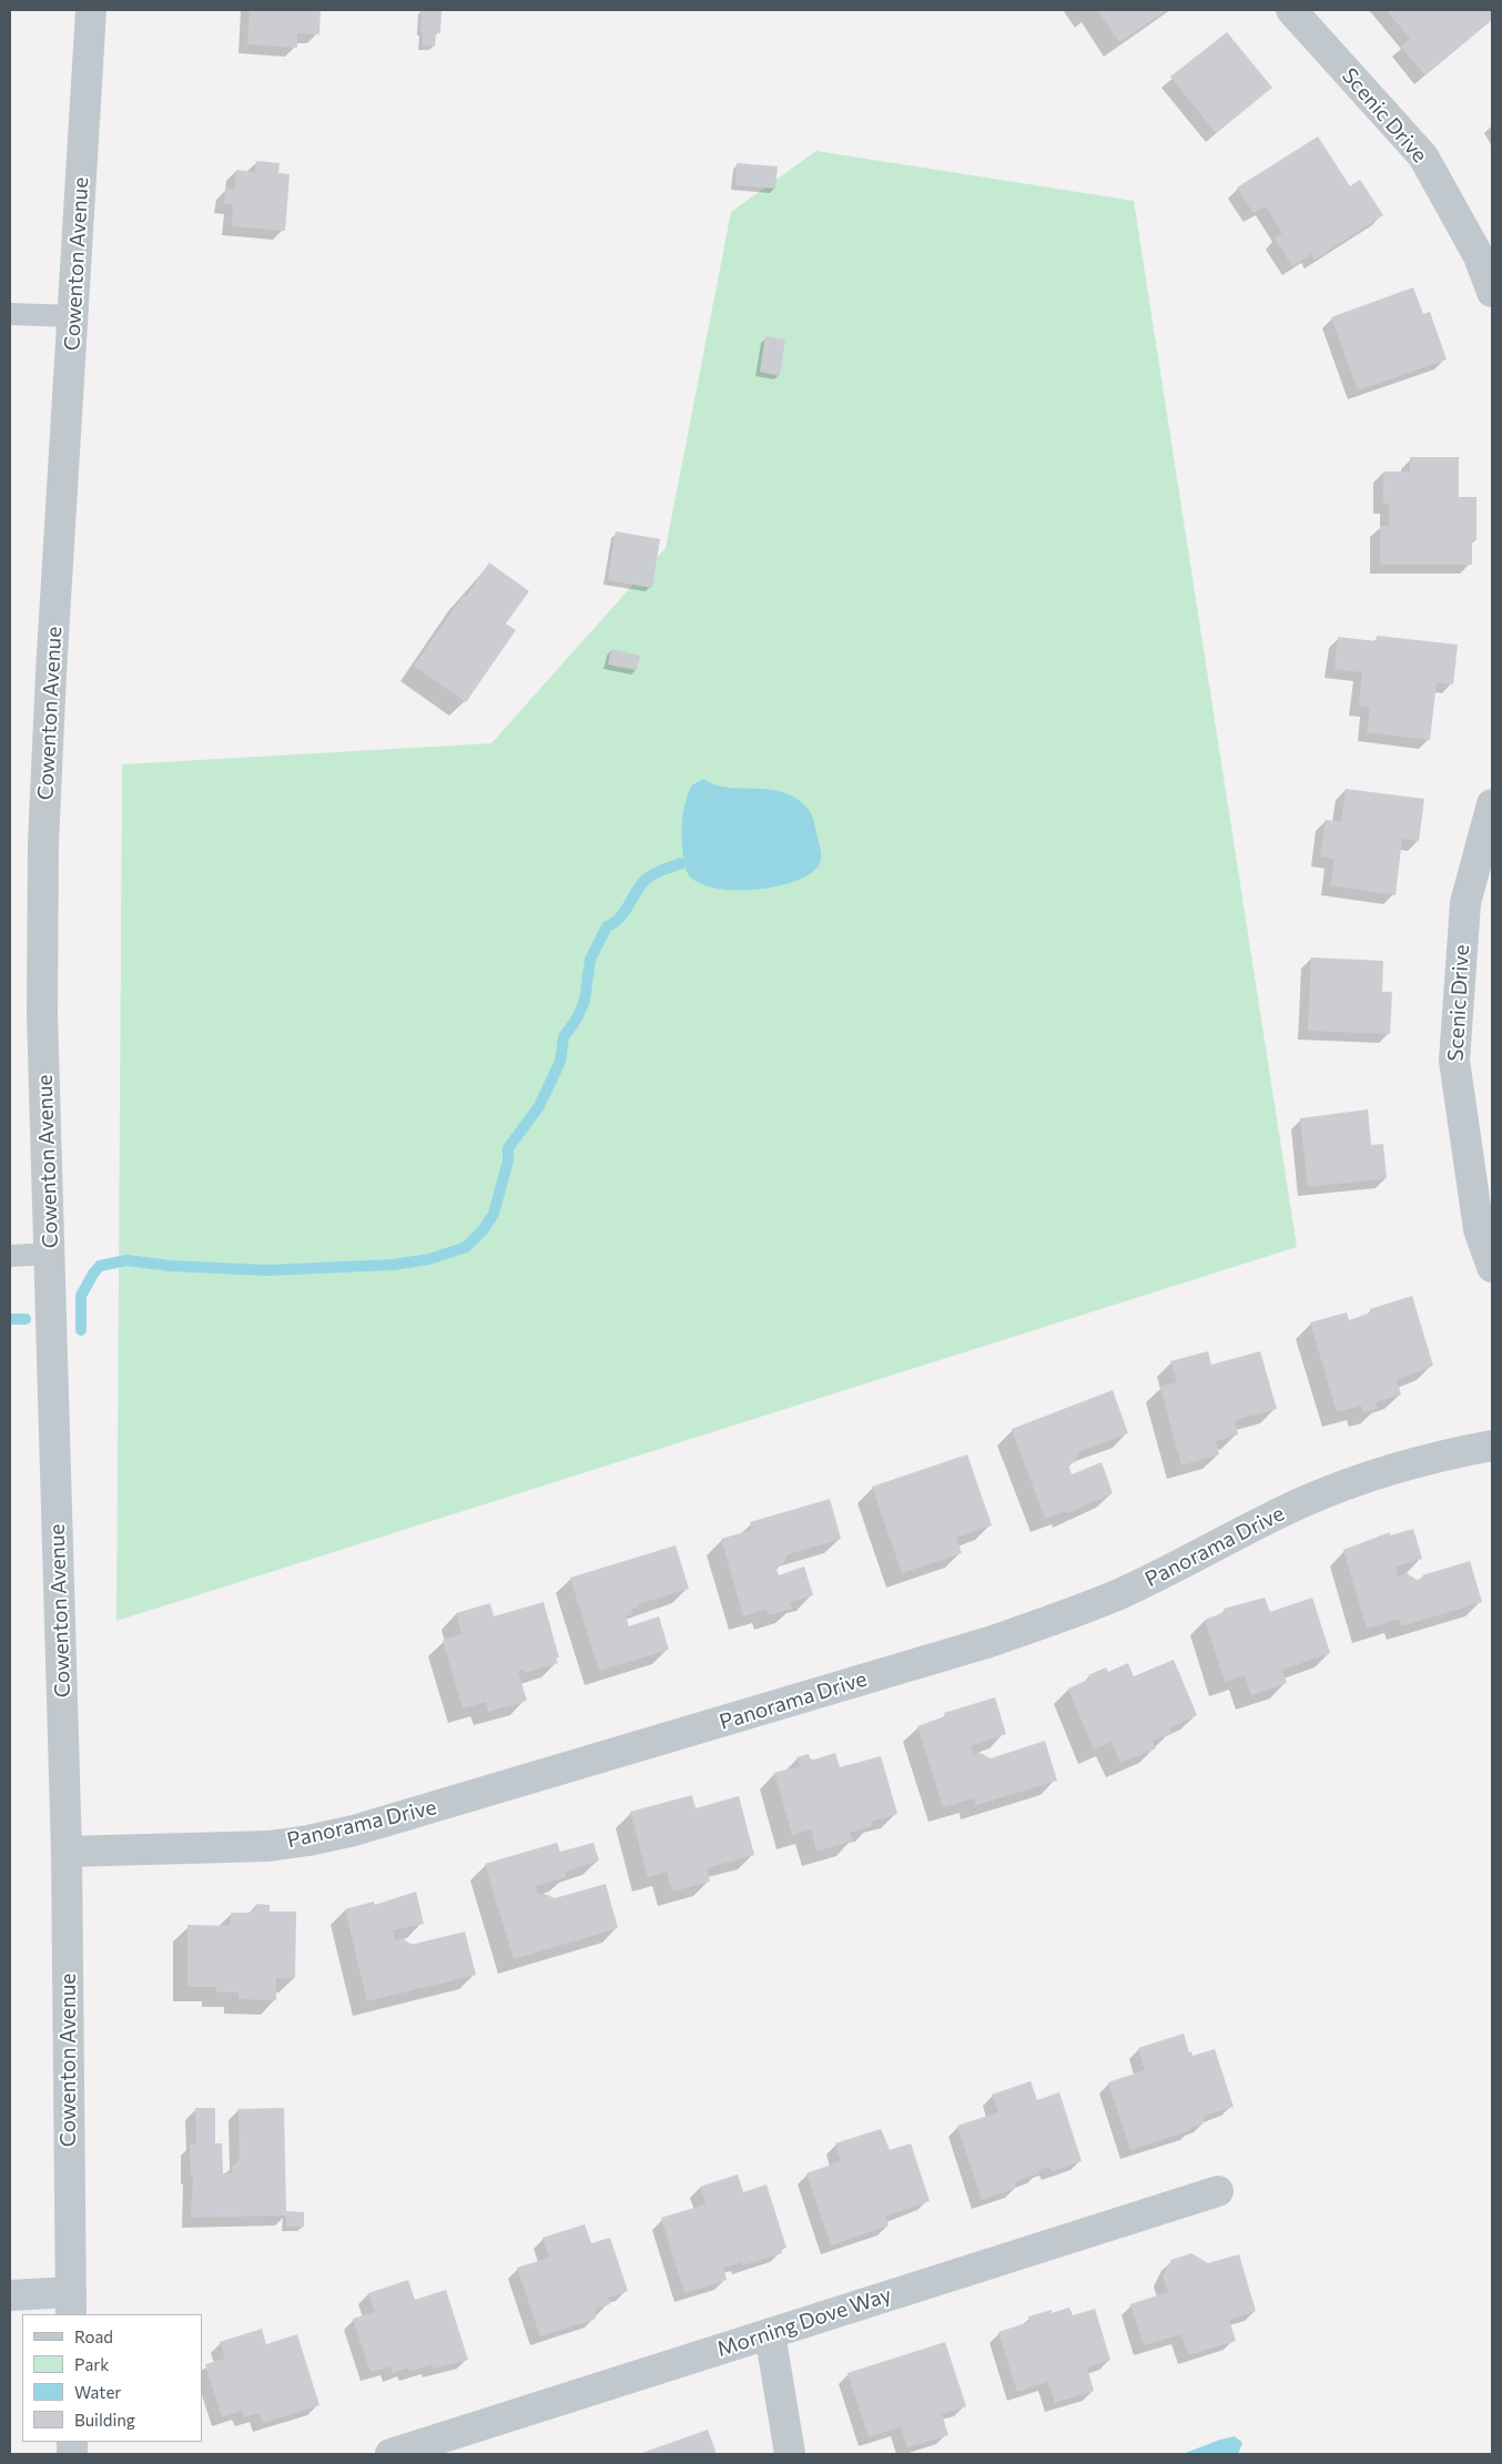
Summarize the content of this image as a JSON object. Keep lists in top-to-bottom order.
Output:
{
  "streets": {
    "street": [
      "Scenic Drive",
      "Cowenton Avenue",
      "Panorama Drive",
      "Morning Dove Way"
    ]
  },
  "crossings": [
    ["Cowenton Avenue", "Panorama Drive"]
  ],
  "legend": [
    "Road",
    "Park",
    "Water",
    "Building"
  ]
}
